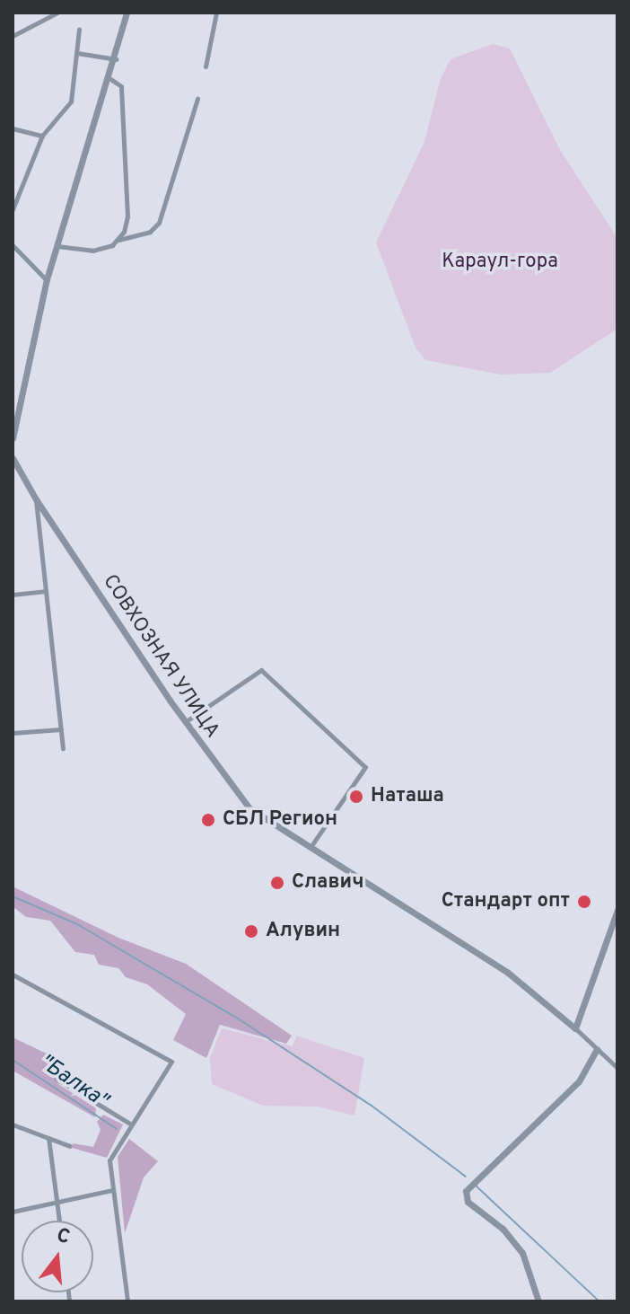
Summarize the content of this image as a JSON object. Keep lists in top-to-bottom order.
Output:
{
  "streets": {
    "street": ["СОВХОЗНАЯ УЛИЦА"]
  },
  "water": ["\"Балка\""],
  "parks": ["Караул-гора"],
  "places": [
    "Наташа",
    "СБЛ Регион",
    "Славич",
    "Стандарт опт",
    "Алувин"
  ],
  "north": "top"
}
